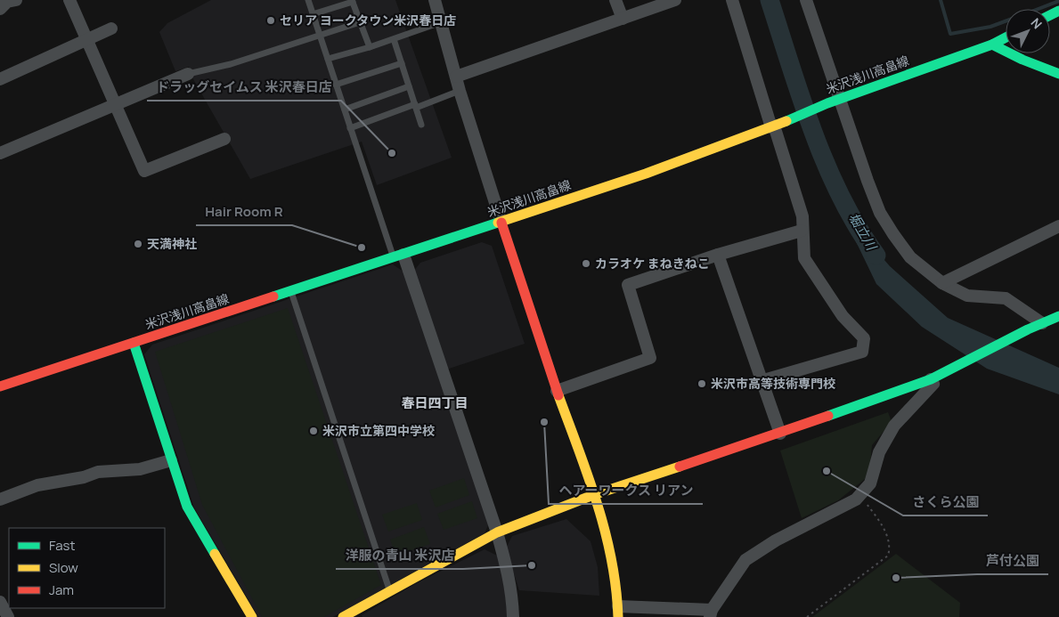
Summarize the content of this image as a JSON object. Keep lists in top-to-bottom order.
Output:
{
  "streets": {
    "street": ["米沢浅川高畠線"]
  },
  "districts": ["春日四丁目"],
  "water": ["堀立川"],
  "places": [
    "セリア ヨークタウン米沢春日店",
    "ドラッグセイムス 米沢春日店",
    "天満神社",
    "Hair Room R",
    "カラオケ まねきねこ",
    "米沢市高等技術専門校",
    "ヘアーワークス リアン",
    "米沢市立第四中学校",
    "さくら公園",
    "洋服の青山 米沢店",
    "芦付公園"
  ],
  "legend": ["Fast", "Slow", "Jam"],
  "north": "top right"
}
